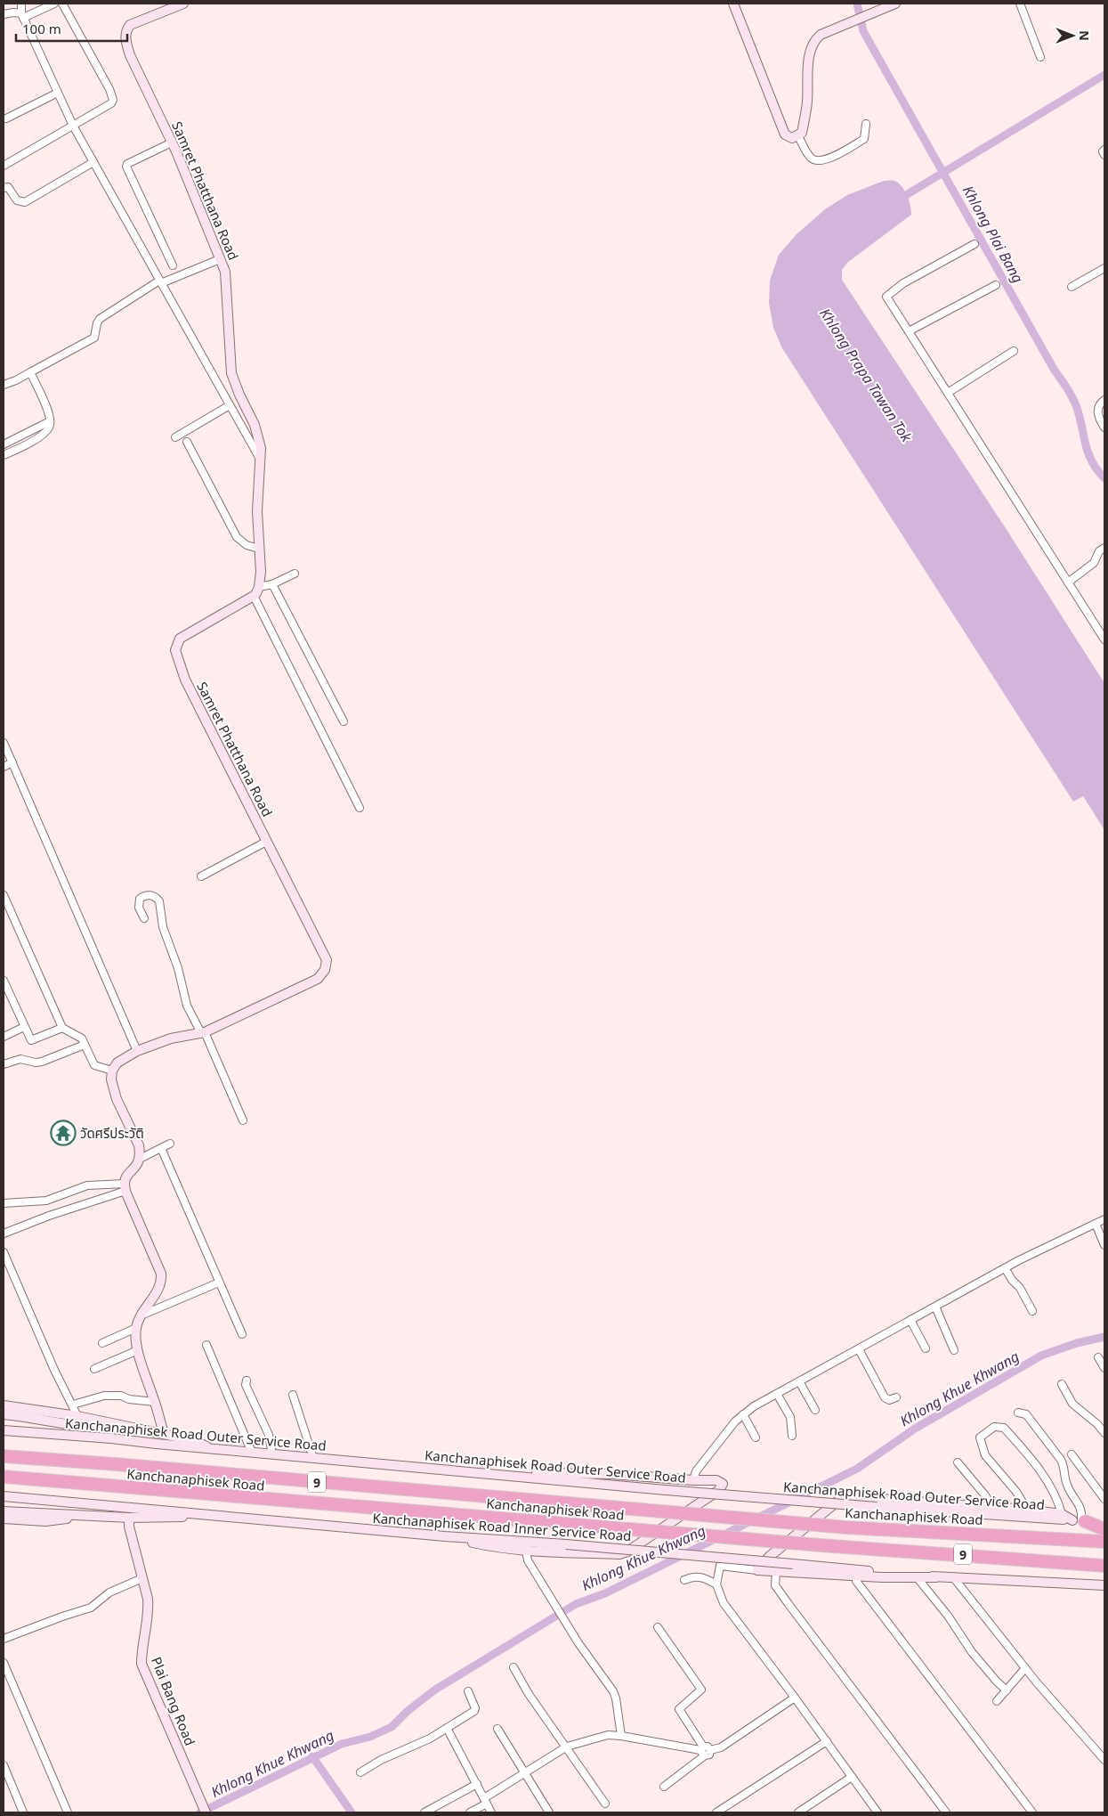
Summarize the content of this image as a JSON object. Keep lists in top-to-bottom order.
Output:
{
  "streets": {
    "highway": ["Kanchanaphisek Road", "9"],
    "main road": [
      "Samret Phatthana Road",
      "Kanchanaphisek Road Outer Service Road",
      "Kanchanaphisek Road Inner Service Road",
      "Plai Bang Road"
    ]
  },
  "water": ["Khlong Plai Bang", "Khlong Prapa Tawan Tok", "Khlong Khue Khwang"],
  "places": {
    "temple": ["วัดศรีประวัติ"]
  },
  "scale_bar": "100 m",
  "north": "right"
}
